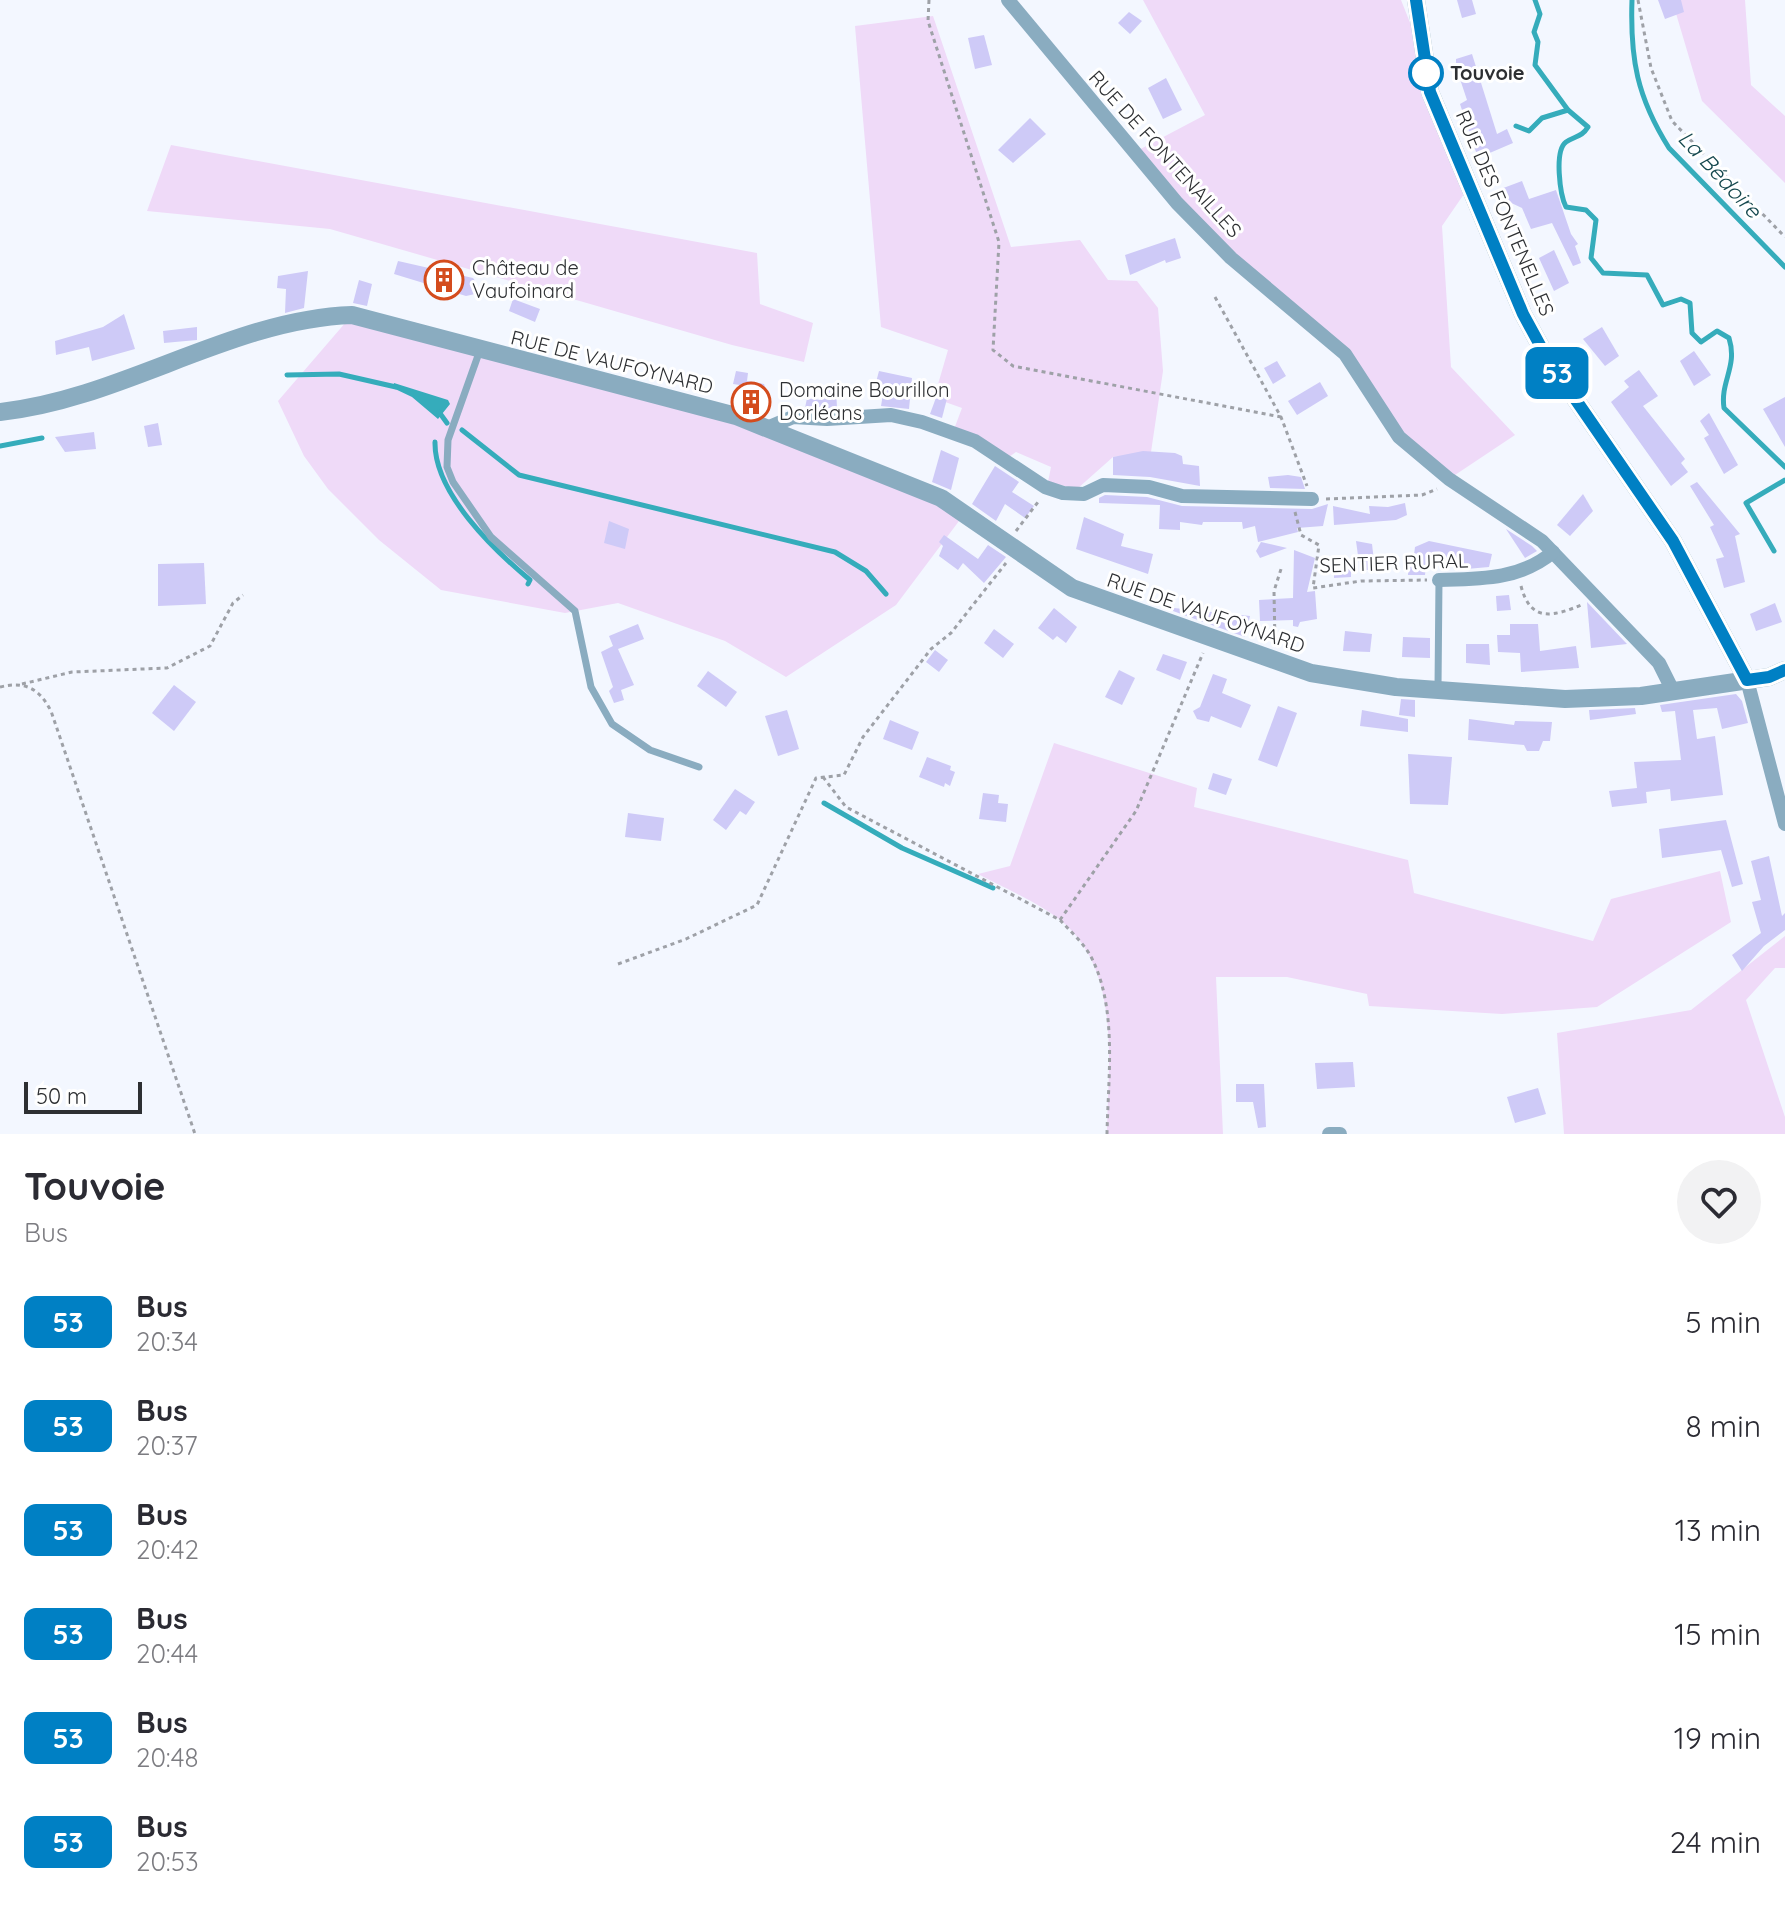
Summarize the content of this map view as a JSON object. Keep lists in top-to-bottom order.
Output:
{
  "streets": {
    "street": [
      "RUE DE FONTENAILLES",
      "RUE DES FONTENELLES",
      "RUE DE VAUFOYNARD",
      "SENTIER RURAL"
    ]
  },
  "crossings": [
    ["RUE DE FONTENAILLES", "RUE DE VAUFOYNARD"],
    ["RUE DE FONTENAILLES", "SENTIER RURAL"],
    ["RUE DES FONTENELLES", "RUE DE VAUFOYNARD"]
  ],
  "water": ["La Bédoire"],
  "places": {
    "other": ["Touvoie"],
    "building": ["Château de Vaufoinard", "Domaine Bourillon Dorléans"]
  },
  "lines": ["bus line 53"],
  "scale_bar": "50 m",
  "page": {
    "on_map": "53",
    "scale": "50 m",
    "heading": ["Touvoie", "Bus"],
    "list": [
      {
        "mark": "53",
        "name": "Bus",
        "note": "20:34",
        "value": "5 min"
      },
      {
        "mark": "53",
        "name": "Bus",
        "note": "20:37",
        "value": "8 min"
      },
      {
        "mark": "53",
        "name": "Bus",
        "note": "20:42",
        "value": "13 min"
      },
      {
        "mark": "53",
        "name": "Bus",
        "note": "20:44",
        "value": "15 min"
      },
      {
        "mark": "53",
        "name": "Bus",
        "note": "20:48",
        "value": "19 min"
      },
      {
        "mark": "53",
        "name": "Bus",
        "note": "20:53",
        "value": "24 min"
      }
    ]
  }
}
